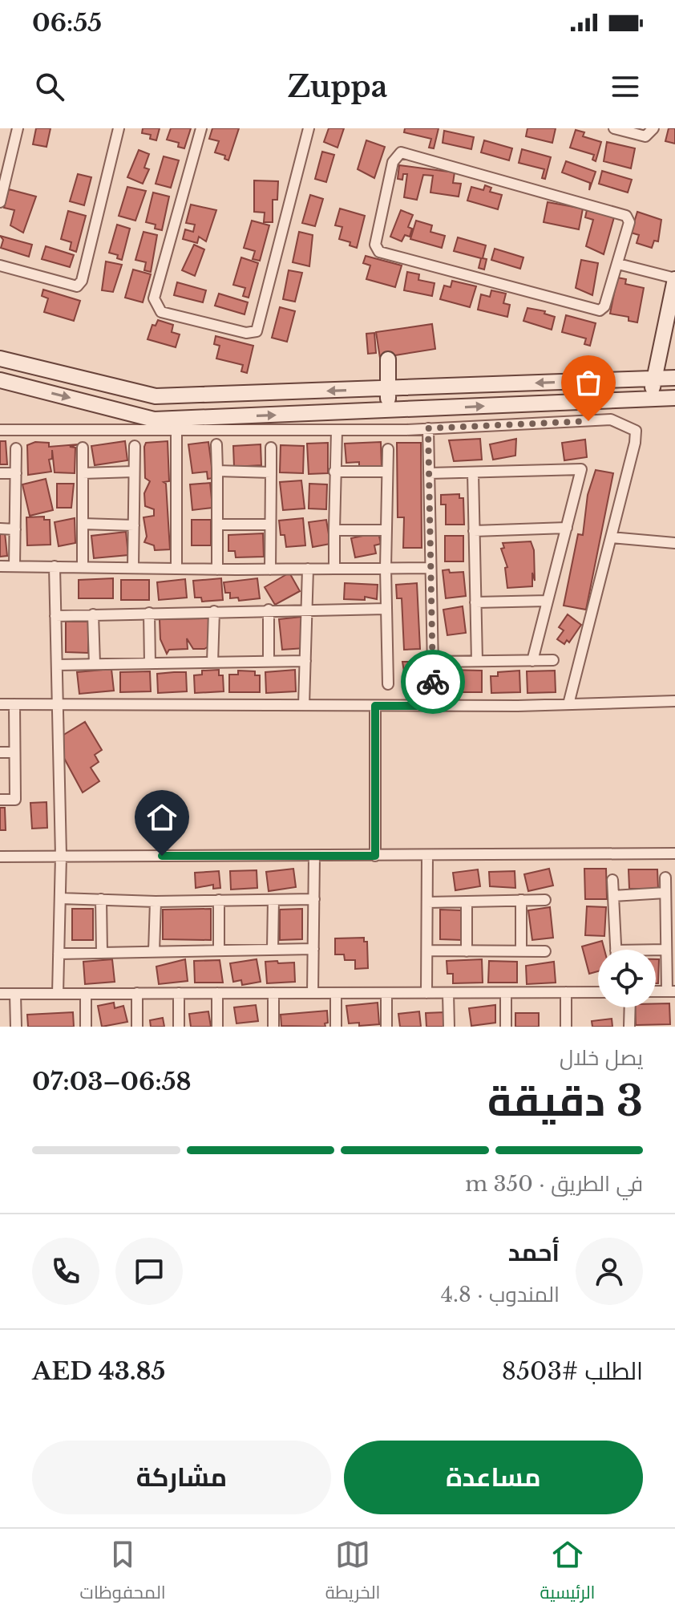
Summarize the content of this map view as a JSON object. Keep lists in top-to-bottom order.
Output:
{
  "page": {
    "status": "06:55",
    "header": "Zuppa",
    "heading": ["3 دقيقة", "يصل خلال", "06:58–07:03"],
    "panel": [
      "أحمد",
      "المندوب · 4.8",
      "الطلب #8503",
      "AED 43.85"
    ],
    "bar": "في الطريق · 350 m",
    "buttons": ["مساعدة", "مشاركة"],
    "tabs": ["الرئيسية", "الخريطة", "المحفوظات"]
  }
}
